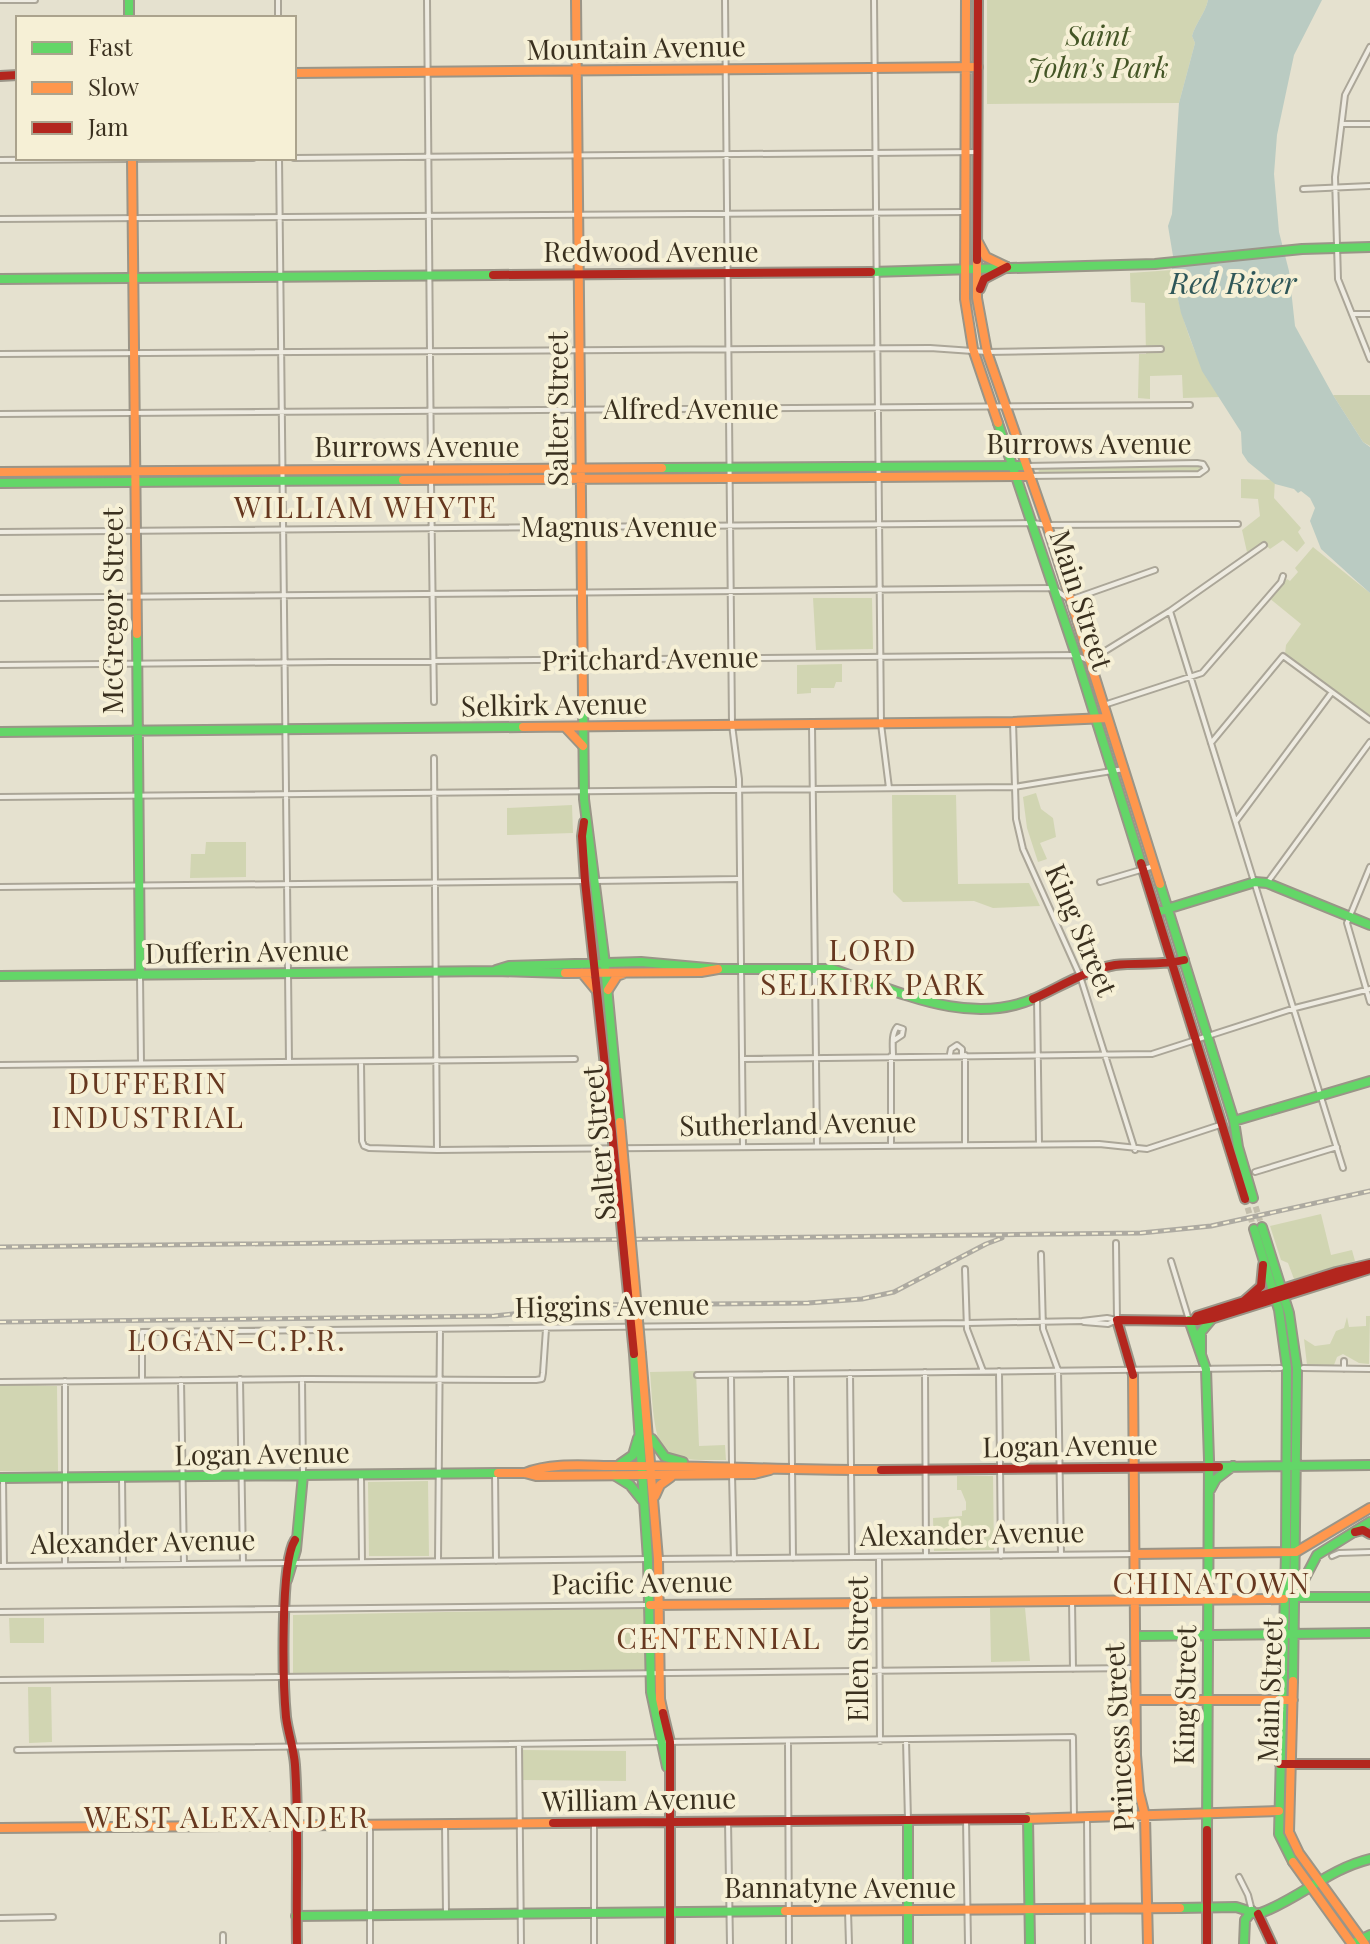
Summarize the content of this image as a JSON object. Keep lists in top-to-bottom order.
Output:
{
  "streets": {
    "main road": [
      "Mountain Avenue",
      "Redwood Avenue",
      "Salter Street",
      "Burrows Avenue",
      "Main Street",
      "McGregor Street",
      "Selkirk Avenue",
      "King Street",
      "Dufferin Avenue",
      "Higgins Avenue",
      "Logan Avenue",
      "Alexander Avenue",
      "Pacific Avenue",
      "Ellen Street",
      "Princess Street",
      "William Avenue",
      "Bannatyne Avenue"
    ],
    "street": [
      "Alfred Avenue",
      "Magnus Avenue",
      "Pritchard Avenue",
      "Sutherland Avenue"
    ]
  },
  "crossings": [
    ["Mountain Avenue", "Salter Street"],
    ["Mountain Avenue", "Main Street"],
    ["Redwood Avenue", "Salter Street"],
    ["Redwood Avenue", "Main Street"],
    ["Redwood Avenue", "McGregor Street"],
    ["Salter Street", "Alfred Avenue"],
    ["Salter Street", "Burrows Avenue"],
    ["Salter Street", "Magnus Avenue"],
    ["Salter Street", "Pritchard Avenue"],
    ["Salter Street", "Selkirk Avenue"],
    ["Salter Street", "Dufferin Avenue"],
    ["Salter Street", "Logan Avenue"],
    ["Alfred Avenue", "Main Street"],
    ["Alfred Avenue", "McGregor Street"],
    ["Burrows Avenue", "Main Street"],
    ["Burrows Avenue", "McGregor Street"],
    ["Magnus Avenue", "Main Street"],
    ["Magnus Avenue", "McGregor Street"],
    ["Main Street", "Pritchard Avenue"],
    ["Main Street", "Selkirk Avenue"],
    ["Main Street", "Dufferin Avenue"],
    ["Main Street", "Sutherland Avenue"],
    ["Main Street", "Higgins Avenue"],
    ["Main Street", "Logan Avenue"],
    ["Main Street", "Alexander Avenue"],
    ["Main Street", "Pacific Avenue"],
    ["Main Street", "William Avenue"],
    ["McGregor Street", "Pritchard Avenue"],
    ["McGregor Street", "Selkirk Avenue"],
    ["McGregor Street", "Dufferin Avenue"],
    ["Selkirk Avenue", "King Street"],
    ["King Street", "Dufferin Avenue"],
    ["King Street", "Sutherland Avenue"],
    ["King Street", "Higgins Avenue"],
    ["King Street", "Logan Avenue"],
    ["King Street", "Alexander Avenue"],
    ["King Street", "Pacific Avenue"],
    ["King Street", "William Avenue"],
    ["King Street", "Bannatyne Avenue"],
    ["Higgins Avenue", "Princess Street"],
    ["Logan Avenue", "Ellen Street"],
    ["Logan Avenue", "Princess Street"],
    ["Alexander Avenue", "Ellen Street"],
    ["Alexander Avenue", "Princess Street"],
    ["Pacific Avenue", "Ellen Street"],
    ["Pacific Avenue", "Princess Street"],
    ["Ellen Street", "William Avenue"],
    ["Ellen Street", "Bannatyne Avenue"],
    ["Princess Street", "William Avenue"],
    ["Princess Street", "Bannatyne Avenue"]
  ],
  "districts": [
    "WILLIAM WHYTE",
    "LORD SELKIRK PARK",
    "DUFFERIN INDUSTRIAL",
    "LOGAN–C.P.R.",
    "CHINATOWN",
    "CENTENNIAL",
    "WEST ALEXANDER"
  ],
  "water": ["Red River"],
  "parks": ["Saint John's Park"],
  "legend": ["Fast", "Slow", "Jam"]
}
